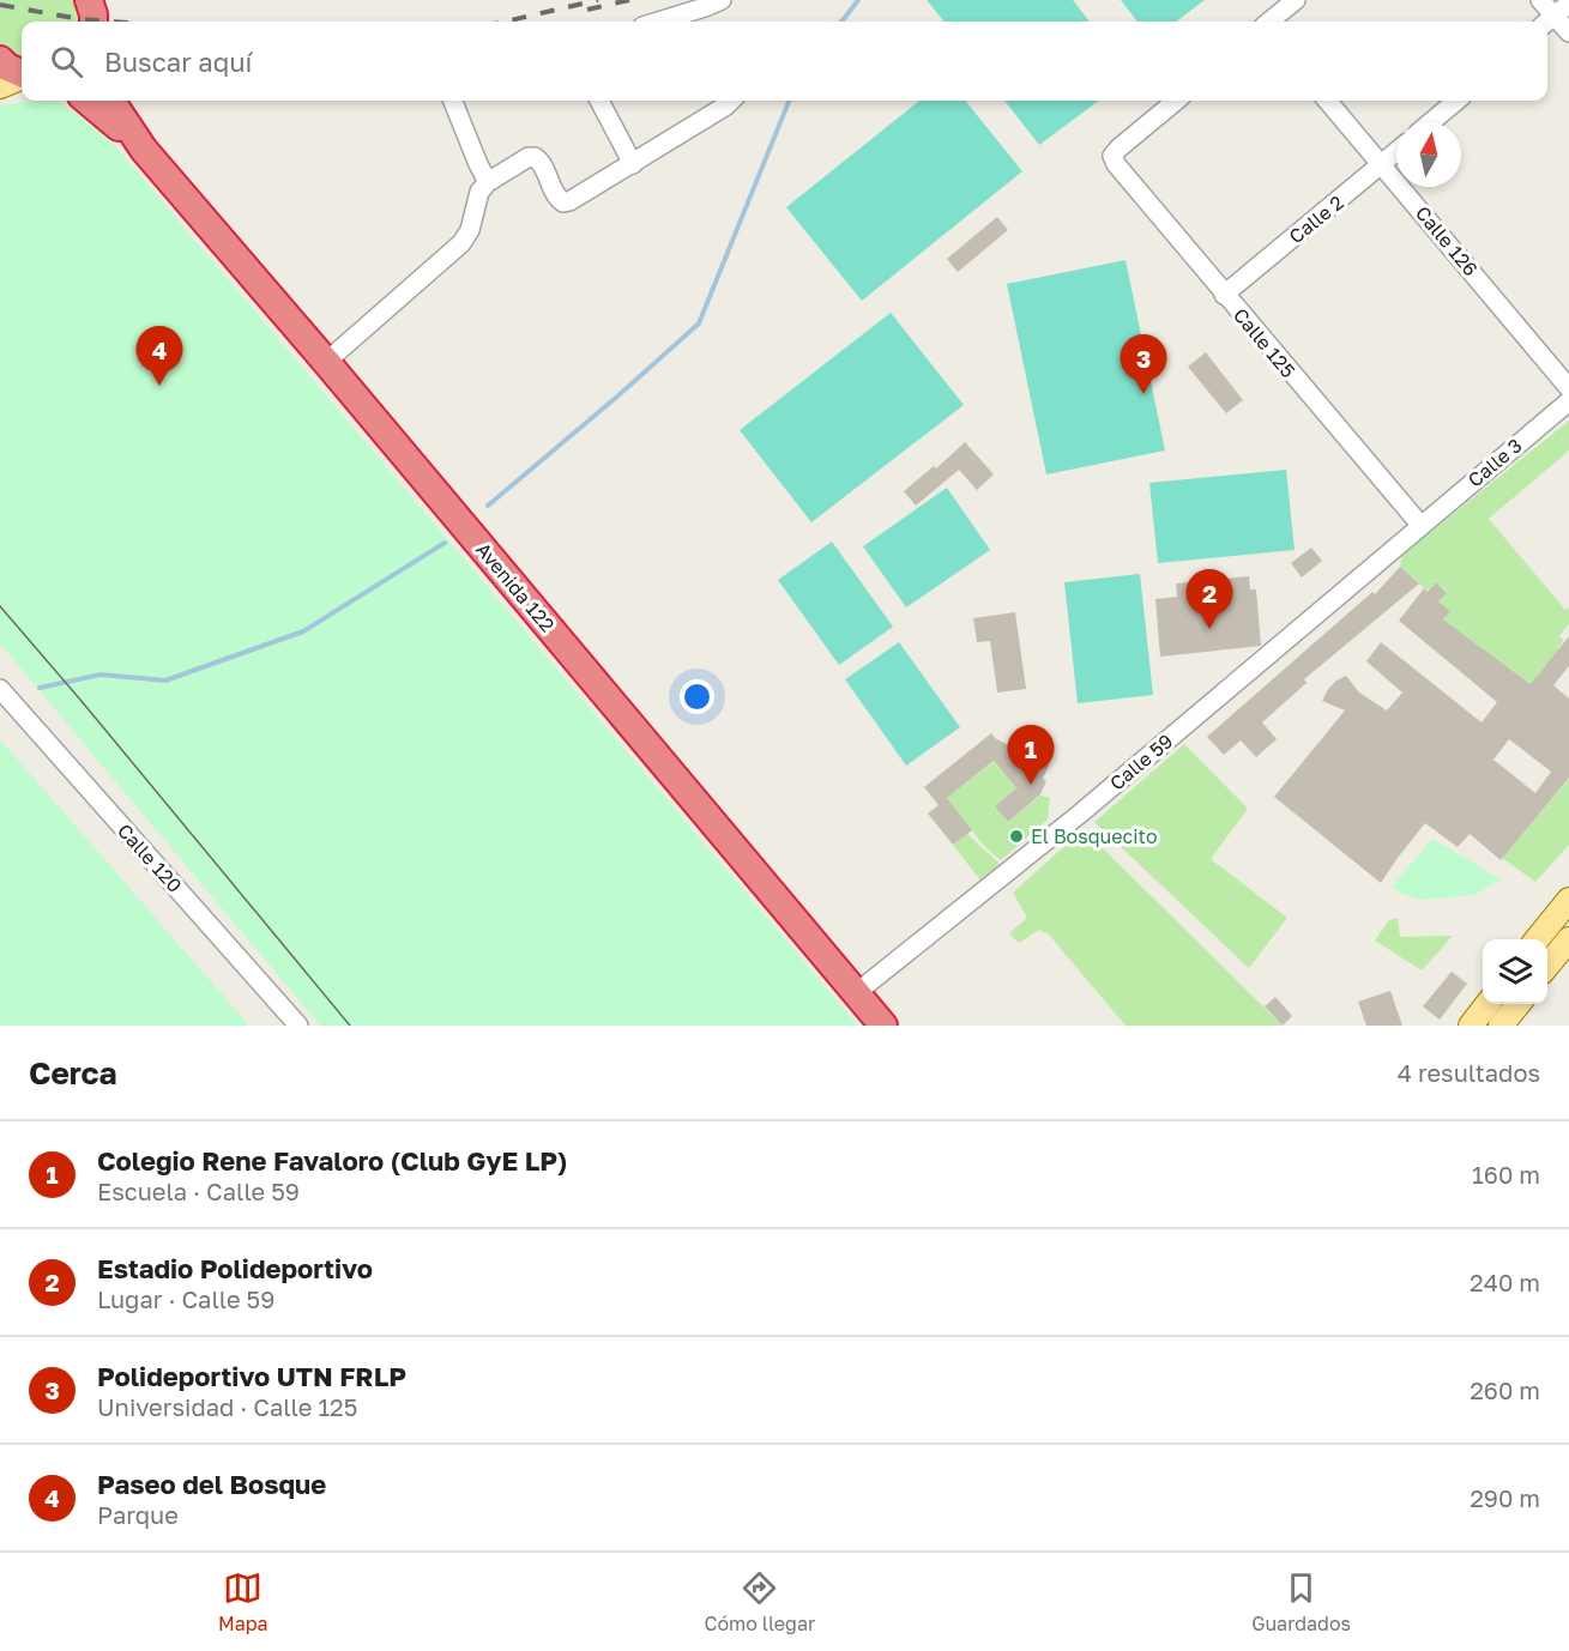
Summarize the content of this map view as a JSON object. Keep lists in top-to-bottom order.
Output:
{
  "streets": {
    "highway": ["Avenida 122"],
    "street": [
      "Calle 2",
      "Calle 126",
      "Calle 125",
      "Calle 3",
      "Calle 59",
      "Calle 120"
    ]
  },
  "crossings": [
    ["Calle 2", "Calle 126"],
    ["Calle 2", "Calle 125"],
    ["Calle 125", "Calle 3"],
    ["Calle 125", "Calle 59"],
    ["Calle 3", "Calle 59"],
    ["Avenida 122", "Calle 59"]
  ],
  "places": ["El Bosquecito"],
  "north": "top",
  "page": {
    "search": "Buscar aquí",
    "pins": [
      "4",
      "3",
      "2",
      "1"
    ],
    "heading": ["Cerca", "4 resultados"],
    "list": [
      {
        "mark": "1",
        "name": "Colegio Rene Favaloro (Club GyE LP)",
        "note": "Escuela · Calle 59",
        "value": "160 m"
      },
      {
        "mark": "2",
        "name": "Estadio Polideportivo",
        "note": "Lugar · Calle 59",
        "value": "240 m"
      },
      {
        "mark": "3",
        "name": "Polideportivo UTN FRLP",
        "note": "Universidad · Calle 125",
        "value": "260 m"
      },
      {
        "mark": "4",
        "name": "Paseo del Bosque",
        "note": "Parque",
        "value": "290 m"
      }
    ],
    "nav": ["Mapa", "Cómo llegar", "Guardados"]
  }
}
